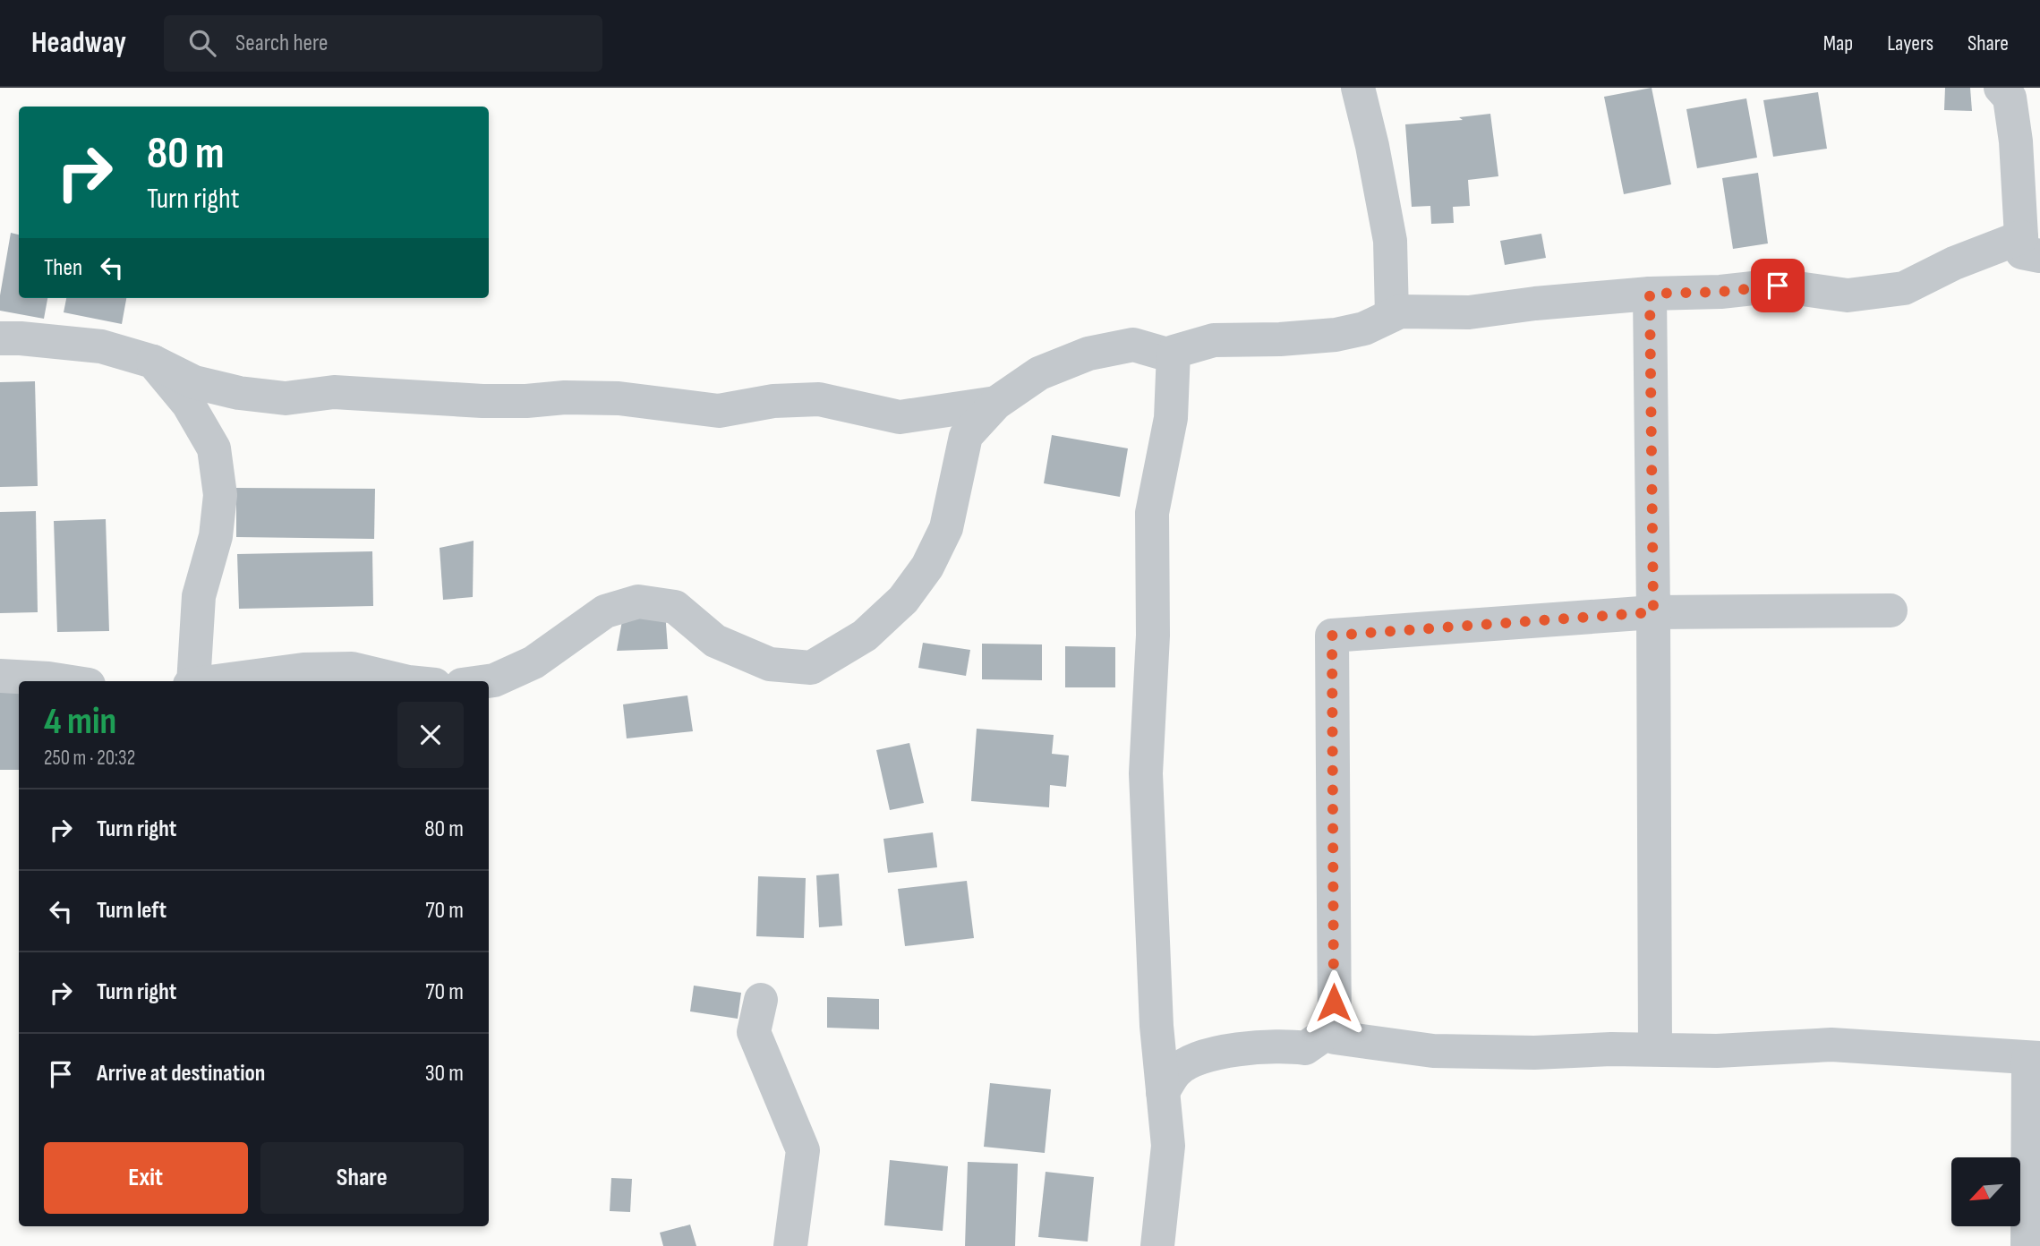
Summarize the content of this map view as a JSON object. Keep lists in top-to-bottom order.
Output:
{
  "north": "bottom left",
  "page": {
    "header": "Headway",
    "search": "Search here",
    "nav": ["Map", "Layers", "Share"],
    "turn": ["80 m", "Turn right"],
    "then": "Then",
    "heading": ["4 min", "250 m · 20:32"],
    "list": [
      {
        "name": "Turn right",
        "value": "80 m"
      },
      {
        "name": "Turn left",
        "value": "70 m"
      },
      {
        "name": "Turn right",
        "value": "70 m"
      },
      {
        "name": "Arrive at destination",
        "value": "30 m"
      }
    ],
    "buttons": ["Exit", "Share"]
  }
}
